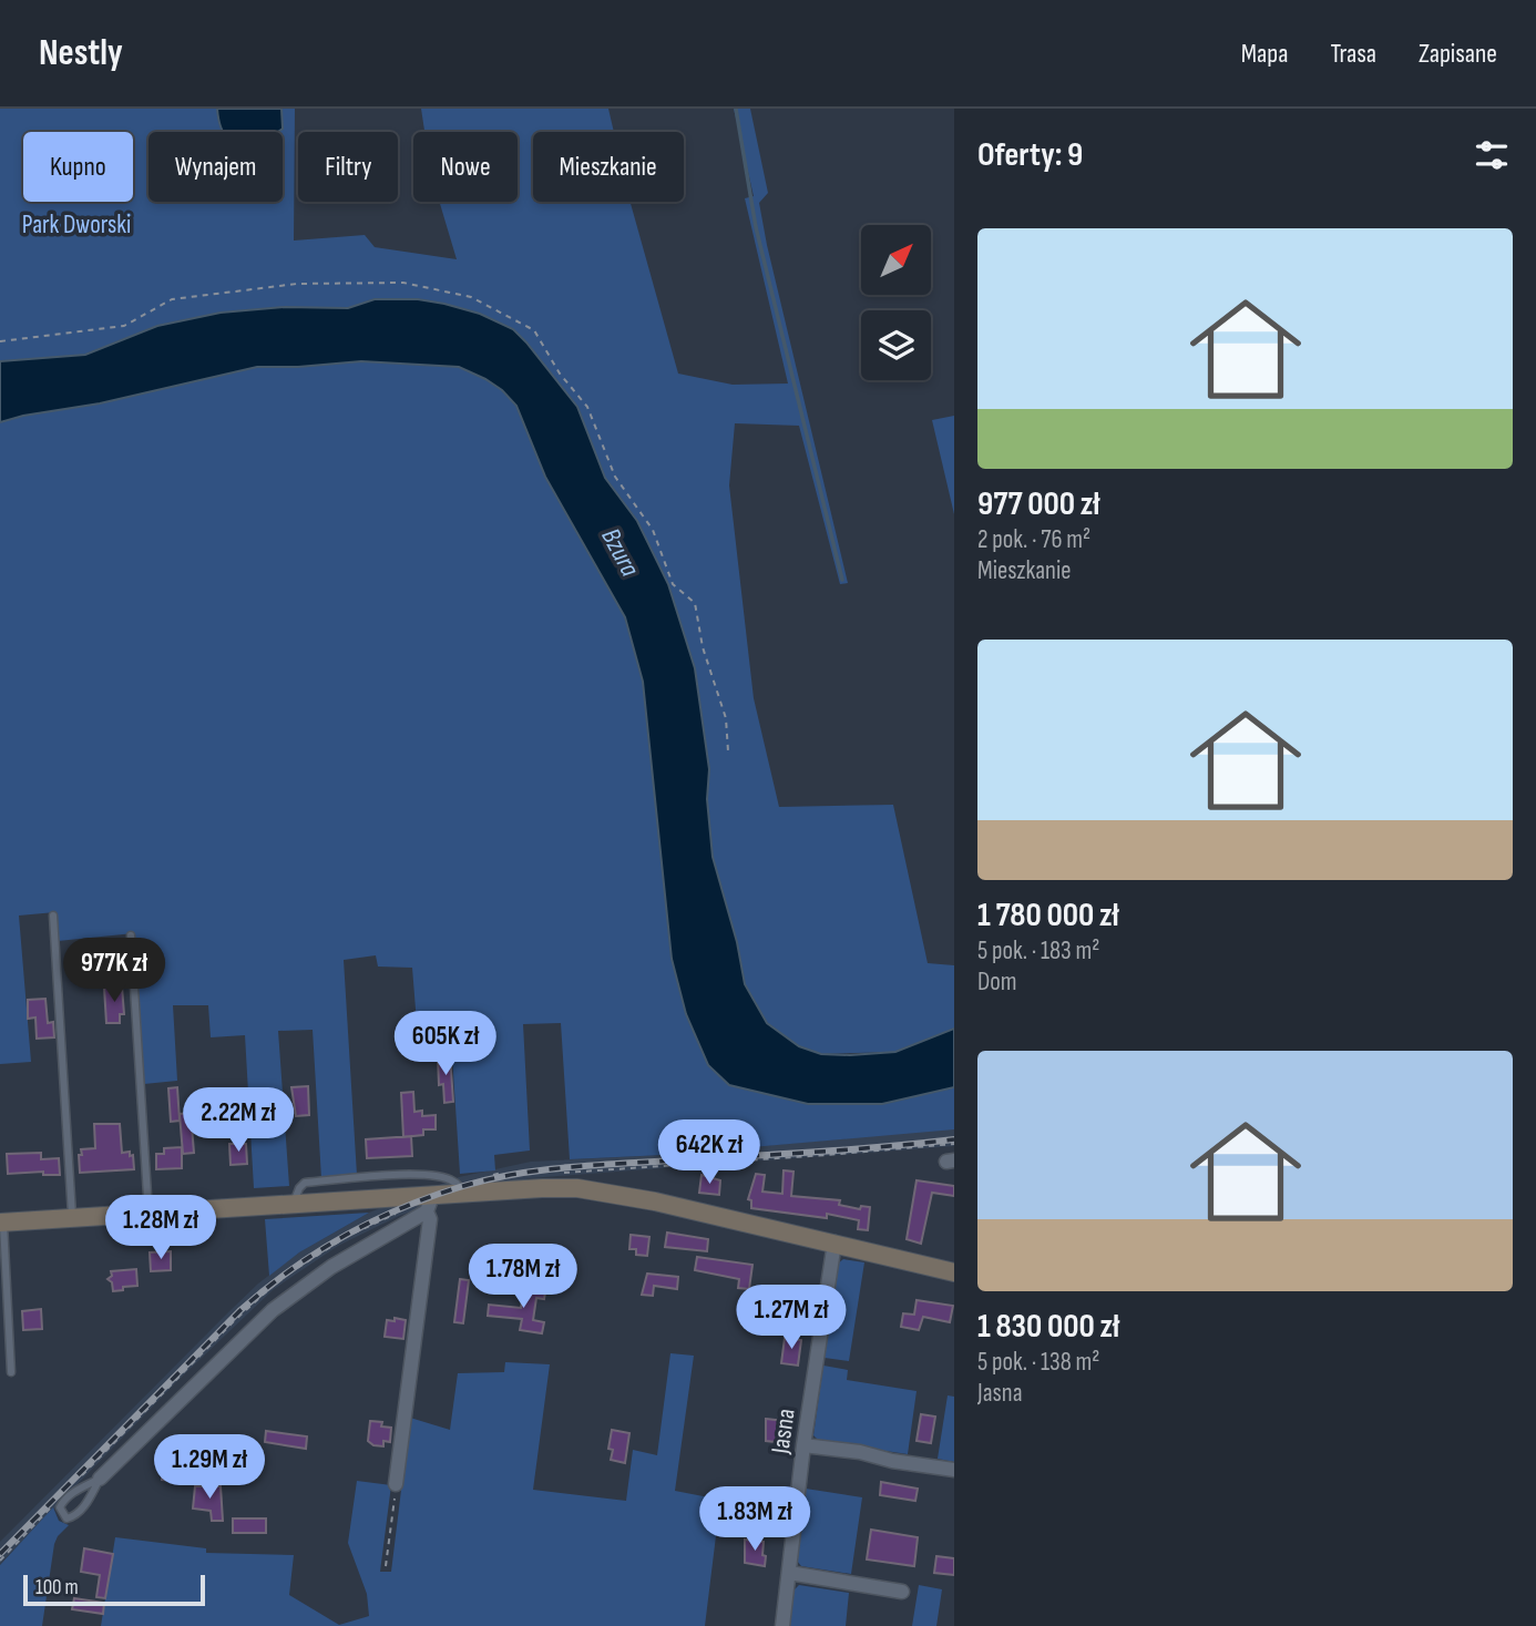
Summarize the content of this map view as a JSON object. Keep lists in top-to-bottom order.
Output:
{
  "streets": {
    "street": ["Jasna"]
  },
  "water": ["Bzura"],
  "parks": ["Park Dworski"],
  "scale_bar": "100 m",
  "north": "top right",
  "page": {
    "header": "Nestly",
    "nav": ["Mapa", "Trasa", "Zapisane"],
    "heading": "Oferty: 9",
    "chip": [
      "Kupno",
      "Wynajem",
      "Filtry",
      "Nowe",
      "Mieszkanie"
    ],
    "list": [
      {
        "name": "977 000 zł",
        "note": "2 pok. · 76 m² · Mieszkanie"
      },
      {
        "name": "1 780 000 zł",
        "note": "5 pok. · 183 m² · Dom"
      },
      {
        "name": "1 830 000 zł",
        "note": "5 pok. · 138 m² · Jasna"
      }
    ],
    "price": [
      "977K zł",
      "605K zł",
      "2.22M zł",
      "642K zł",
      "1.28M zł",
      "1.78M zł",
      "1.27M zł",
      "1.29M zł",
      "1.83M zł"
    ],
    "scale": "100 m"
  }
}
